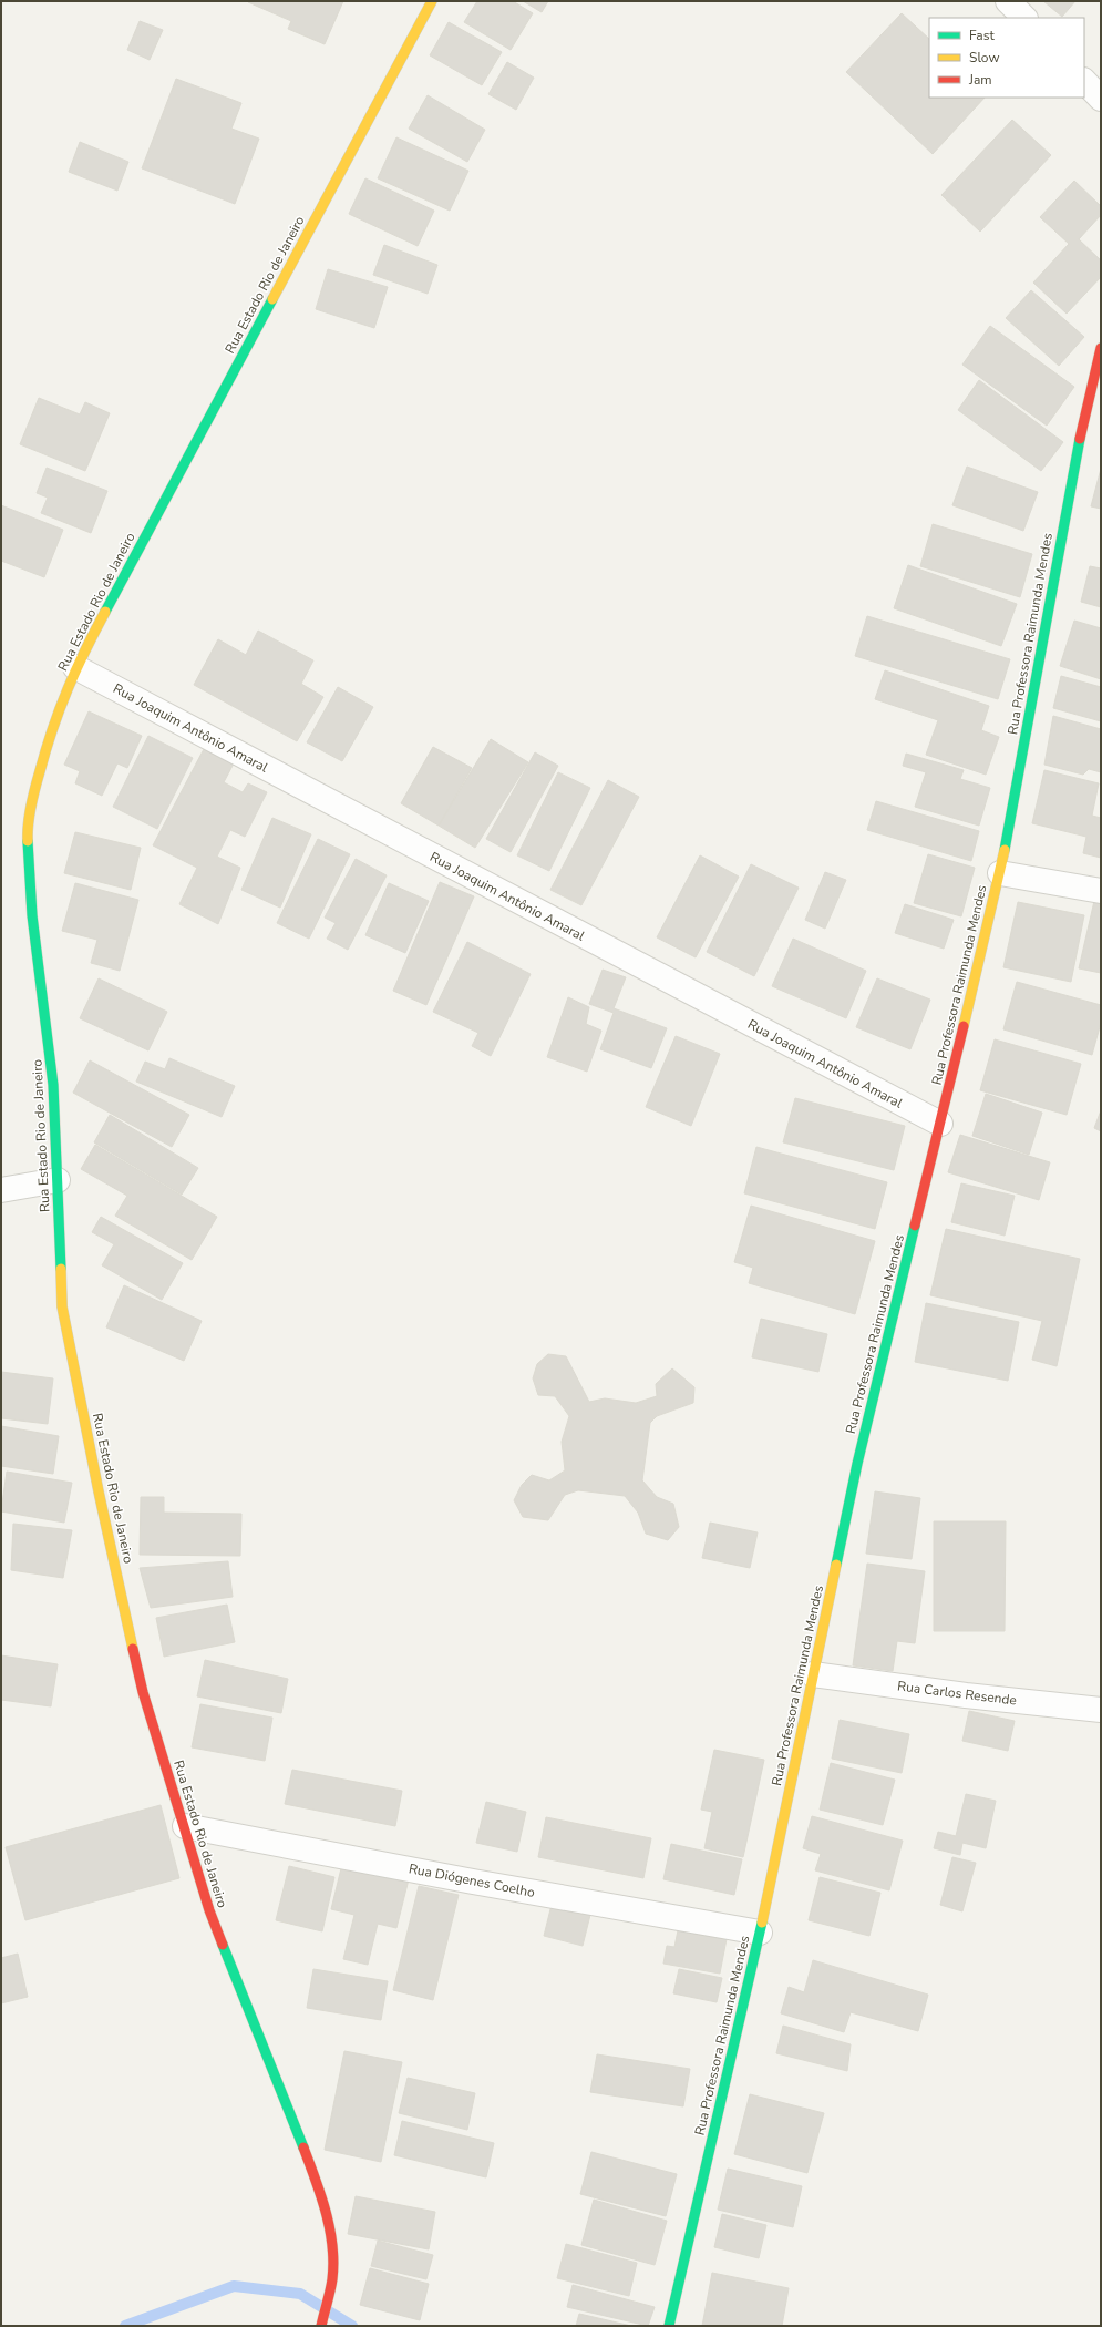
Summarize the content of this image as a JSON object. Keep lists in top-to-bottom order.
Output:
{
  "streets": {
    "street": [
      "Rua Estado Rio de Janeiro",
      "Rua Professora Raimunda Mendes",
      "Rua Joaquim Antônio Amaral",
      "Rua Carlos Resende",
      "Rua Diógenes Coelho"
    ]
  },
  "crossings": [
    ["Rua Estado Rio de Janeiro", "Rua Joaquim Antônio Amaral"],
    ["Rua Estado Rio de Janeiro", "Rua Diógenes Coelho"],
    ["Rua Professora Raimunda Mendes", "Rua Joaquim Antônio Amaral"],
    ["Rua Professora Raimunda Mendes", "Rua Carlos Resende"],
    ["Rua Professora Raimunda Mendes", "Rua Diógenes Coelho"]
  ],
  "legend": ["Fast", "Slow", "Jam"]
}
